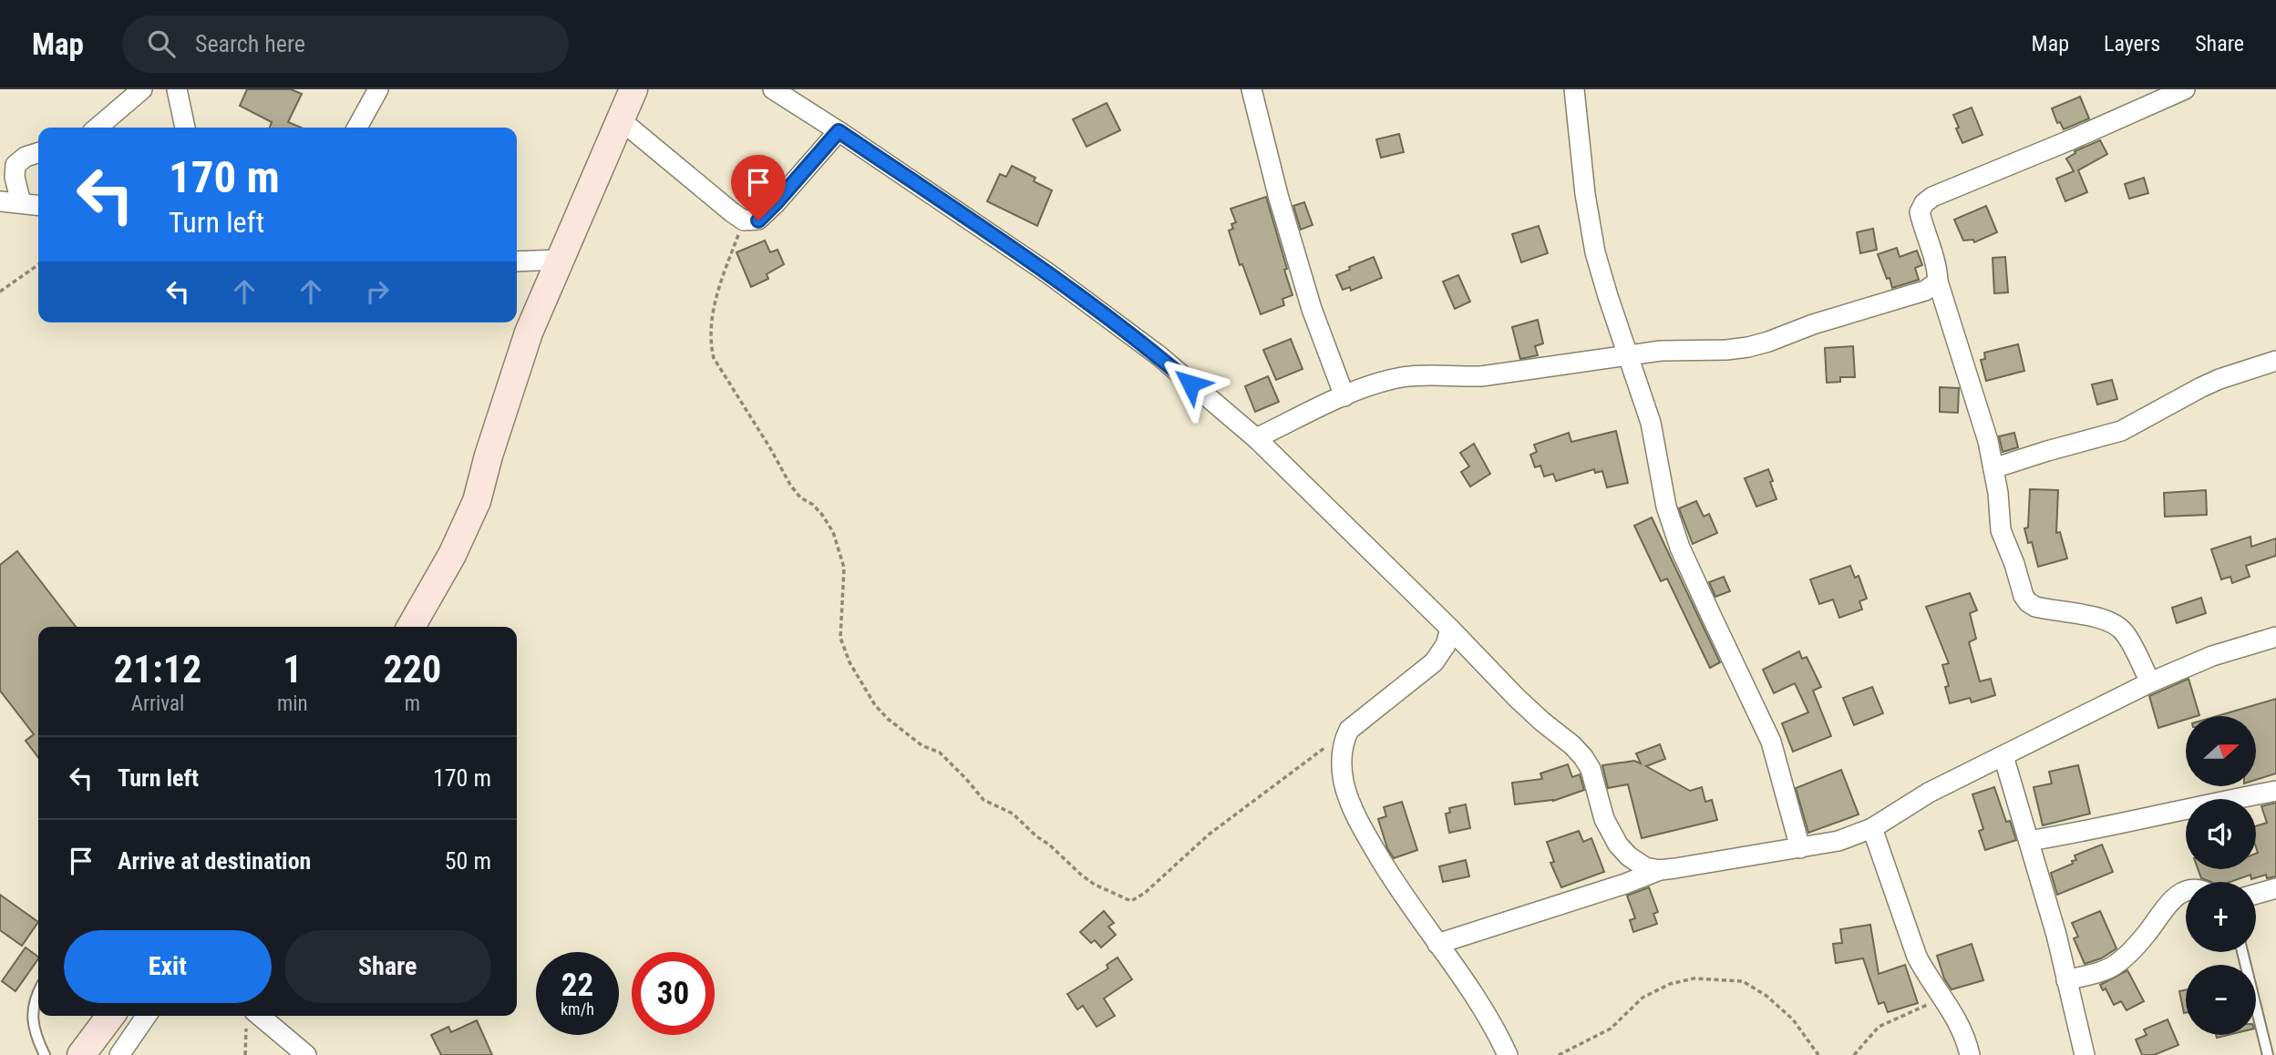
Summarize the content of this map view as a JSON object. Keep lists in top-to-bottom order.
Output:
{
  "north": "right",
  "page": {
    "header": "Map",
    "search": "Search here",
    "nav": ["Map", "Layers", "Share"],
    "turn": ["170 m", "Turn left"],
    "eta": [
      "21:12",
      "Arrival",
      "1",
      "min",
      "220",
      "m"
    ],
    "map_buttons": ["+", "−"],
    "list": [
      {
        "name": "Turn left",
        "value": "170 m"
      },
      {
        "name": "Arrive at destination",
        "value": "50 m"
      }
    ],
    "buttons": ["Exit", "Share"],
    "speed": "22 km/h",
    "limit": "30"
  }
}
